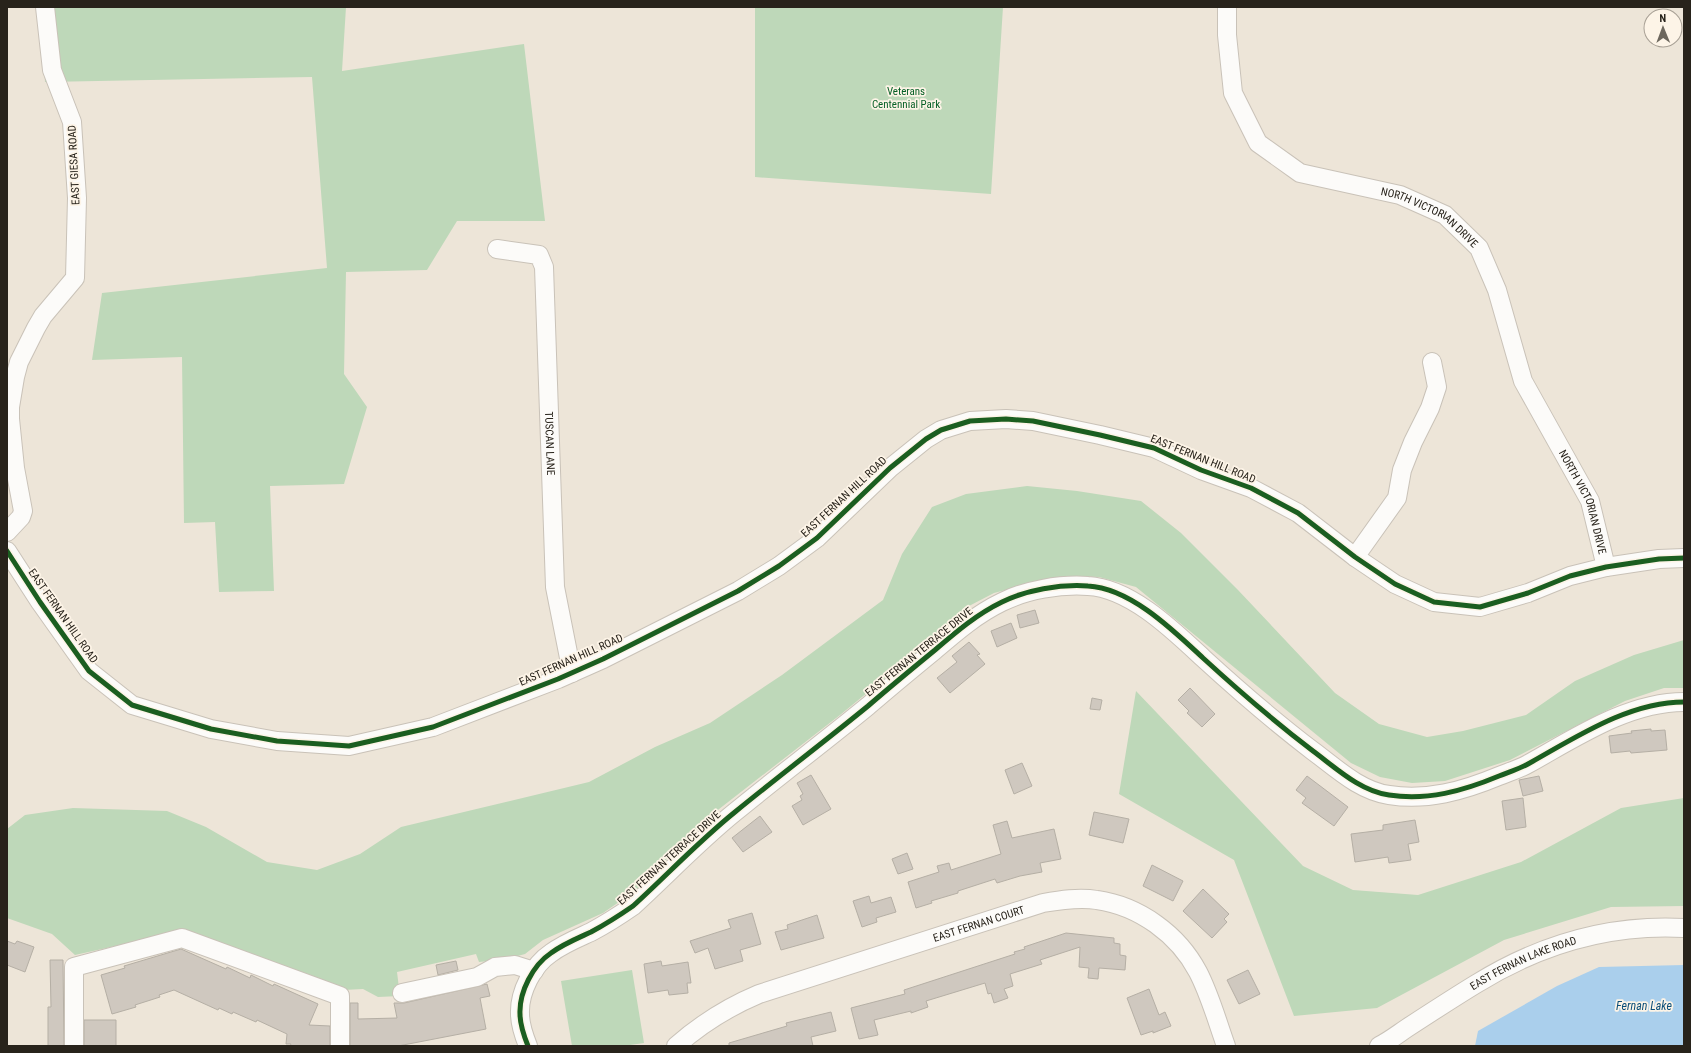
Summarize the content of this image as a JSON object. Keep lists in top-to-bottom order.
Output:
{
  "streets": {
    "street": [
      "EAST GIESA ROAD",
      "NORTH VICTORIAN DRIVE",
      "TUSCAN LANE",
      "EAST FERNAN HILL ROAD",
      "EAST FERNAN TERRACE DRIVE",
      "EAST FERNAN COURT",
      "EAST FERNAN LAKE ROAD"
    ]
  },
  "crossings": [
    ["NORTH VICTORIAN DRIVE", "EAST FERNAN HILL ROAD"],
    ["TUSCAN LANE", "EAST FERNAN HILL ROAD"]
  ],
  "water": ["Fernan Lake"],
  "parks": ["Veterans Centennial Park"],
  "north": "top"
}
